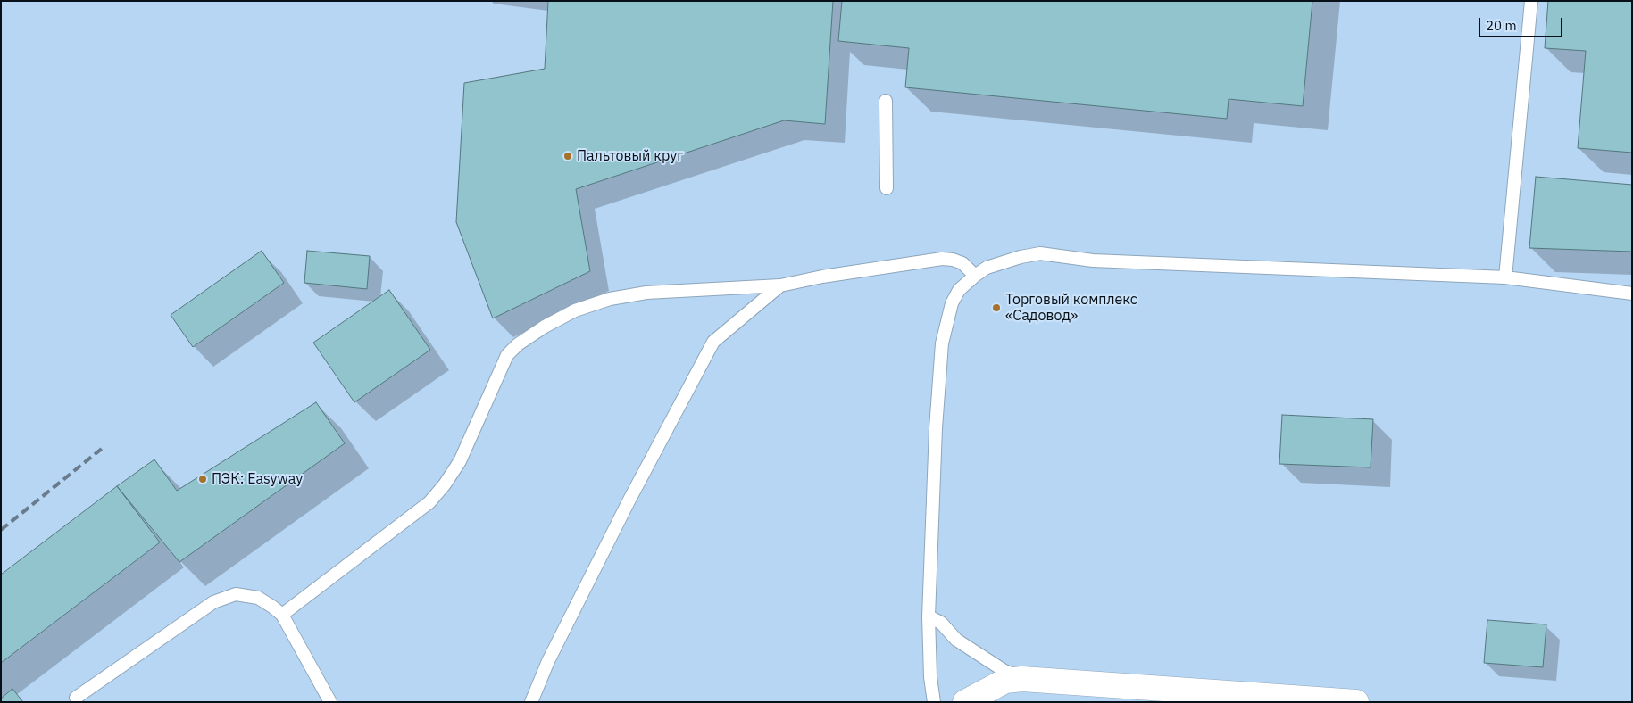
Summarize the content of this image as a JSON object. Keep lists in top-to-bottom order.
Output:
{
  "places": ["Пальтовый круг", "Торговый комплекс «Садовод»", "ПЭК: Easyway"],
  "scale_bar": "20 m"
}
